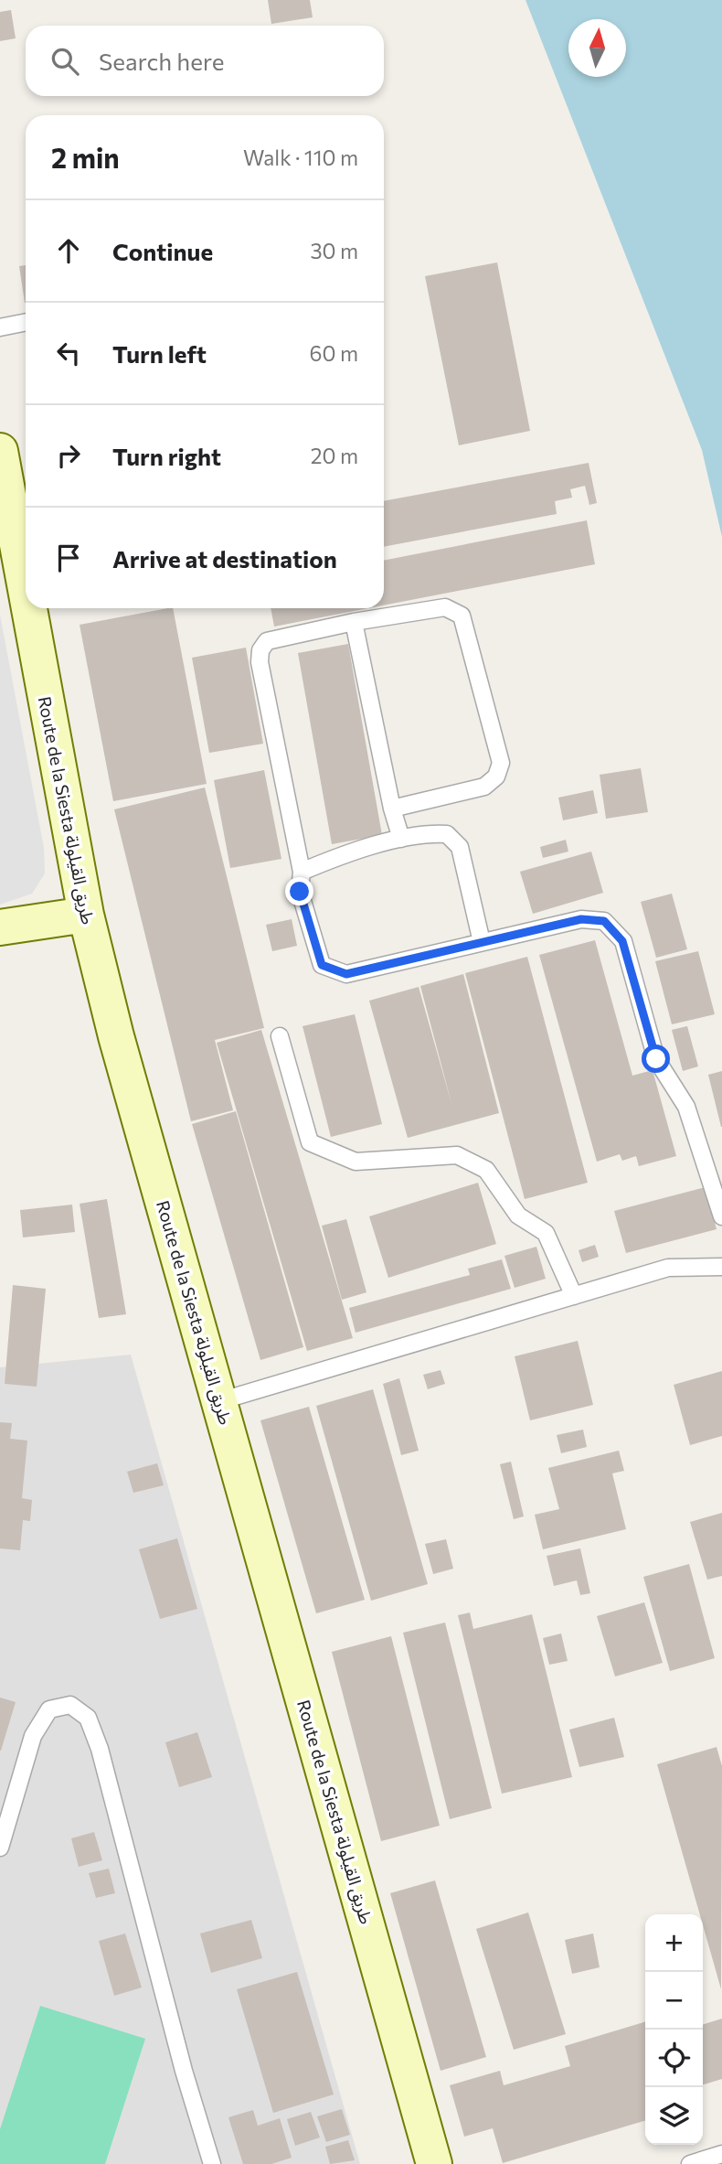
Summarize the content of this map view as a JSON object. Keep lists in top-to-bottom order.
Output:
{
  "streets": {
    "main road": ["Route de la Siesta طريق القيلولة"]
  },
  "north": "top",
  "page": {
    "search": "Search here",
    "heading": ["2 min", "Walk · 110 m"],
    "list": [
      ["Continue", "30 m"],
      ["Turn left", "60 m"],
      ["Turn right", "20 m"],
      "Arrive at destination"
    ],
    "map_buttons": ["+", "−"]
  }
}
